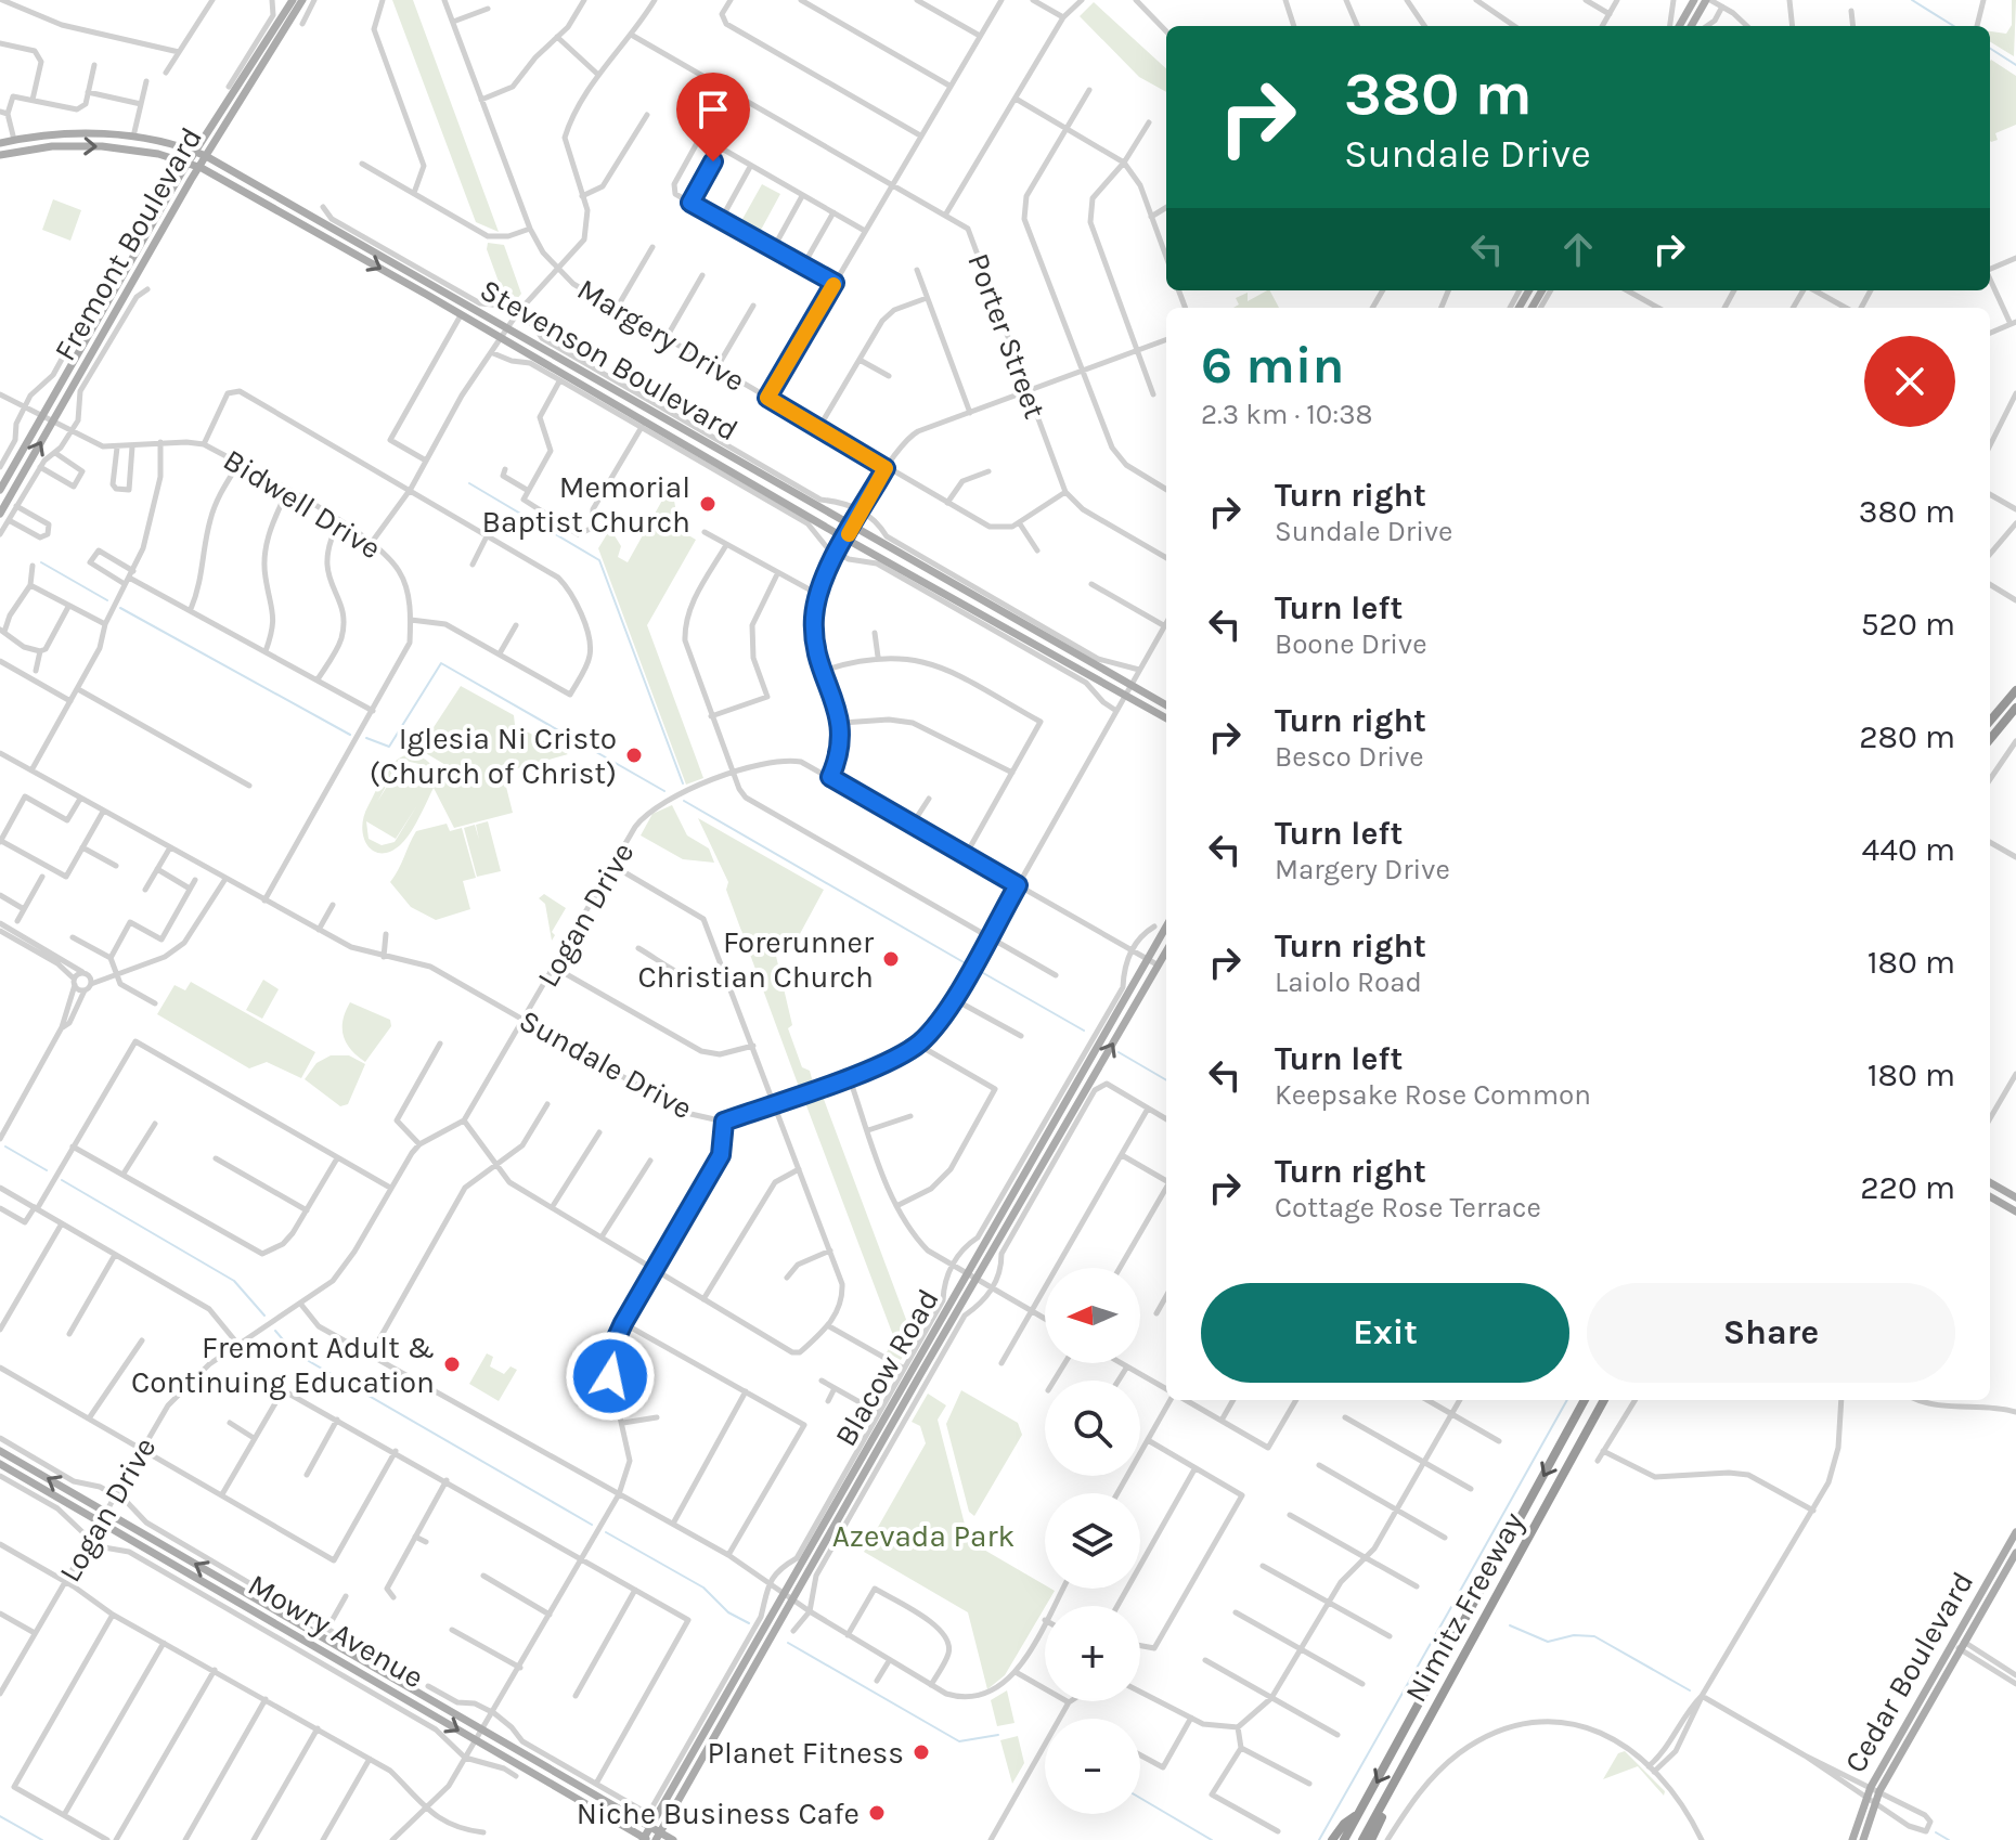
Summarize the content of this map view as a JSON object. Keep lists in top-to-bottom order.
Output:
{
  "streets": {
    "highway": ["Nimitz Freeway"],
    "main road": [
      "Fremont Boulevard",
      "Stevenson Boulevard",
      "Blacow Road",
      "Mowry Avenue",
      "Cedar Boulevard"
    ],
    "street": [
      "Margery Drive",
      "Porter Street",
      "Bidwell Drive",
      "Logan Drive",
      "Sundale Drive"
    ]
  },
  "crossings": [
    ["Fremont Boulevard", "Stevenson Boulevard"],
    ["Fremont Boulevard", "Bidwell Drive"],
    ["Stevenson Boulevard", "Sundale Drive"],
    ["Bidwell Drive", "Sundale Drive"],
    ["Logan Drive", "Sundale Drive"],
    ["Logan Drive", "Blacow Road"],
    ["Logan Drive", "Mowry Avenue"],
    ["Blacow Road", "Mowry Avenue"]
  ],
  "parks": ["Azevada Park"],
  "places": [
    "Memorial Baptist Church",
    "Iglesia Ni Cristo (Church of Christ)",
    "Forerunner Christian Church",
    "Fremont Adult & Continuing Education",
    "Planet Fitness",
    "Niche Business Cafe"
  ],
  "north": "left",
  "page": {
    "turn": ["380 m", "Sundale Drive"],
    "heading": ["6 min", "2.3 km · 10:38"],
    "list": [
      {
        "name": "Turn right",
        "note": "Sundale Drive",
        "value": "380 m"
      },
      {
        "name": "Turn left",
        "note": "Boone Drive",
        "value": "520 m"
      },
      {
        "name": "Turn right",
        "note": "Besco Drive",
        "value": "280 m"
      },
      {
        "name": "Turn left",
        "note": "Margery Drive",
        "value": "440 m"
      },
      {
        "name": "Turn right",
        "note": "Laiolo Road",
        "value": "180 m"
      },
      {
        "name": "Turn left",
        "note": "Keepsake Rose Common",
        "value": "180 m"
      },
      {
        "name": "Turn right",
        "note": "Cottage Rose Terrace",
        "value": "220 m"
      }
    ],
    "buttons": ["Exit", "Share"],
    "map_buttons": ["+", "−"]
  }
}
